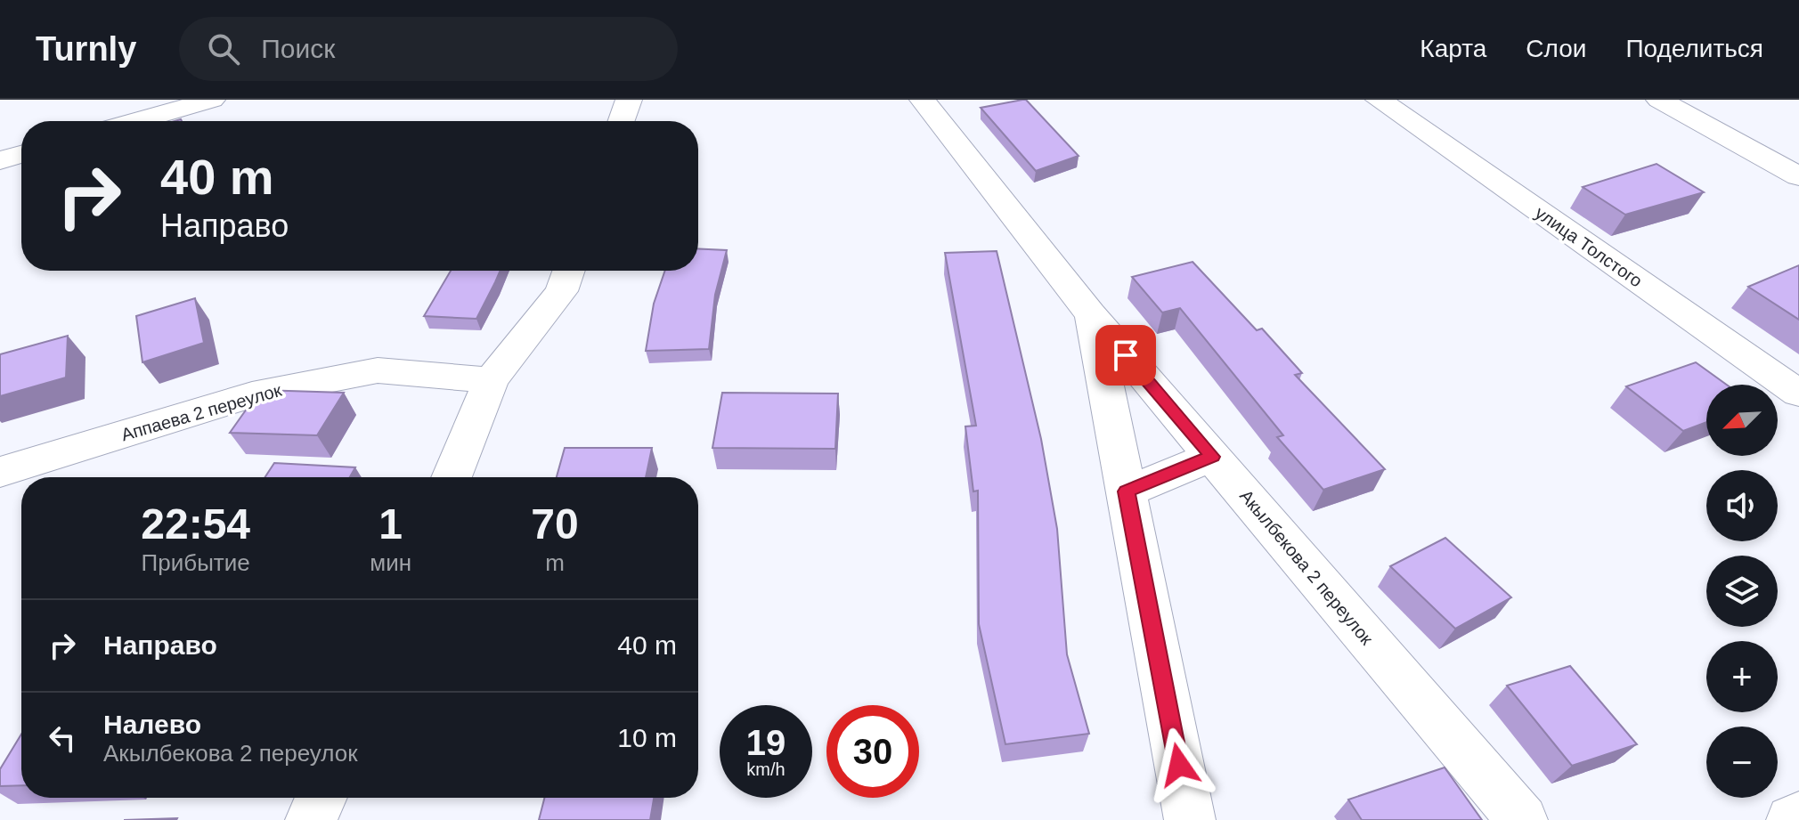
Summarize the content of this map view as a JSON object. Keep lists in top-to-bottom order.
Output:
{
  "streets": {
    "street": ["улица Толстого", "Аппаева 2 переулок", "Акылбекова 2 переулок"]
  },
  "north": "bottom left",
  "page": {
    "header": "Turnly",
    "search": "Поиск",
    "nav": ["Карта", "Слои", "Поделиться"],
    "turn": ["40 m", "Направо"],
    "map_buttons": ["+", "−"],
    "eta": [
      "22:54",
      "Прибытие",
      "1",
      "мин",
      "70",
      "m"
    ],
    "list": [
      {
        "name": "Направо",
        "value": "40 m"
      },
      {
        "name": "Налево",
        "note": "Акылбекова 2 переулок",
        "value": "10 m"
      }
    ],
    "speed": "19 km/h",
    "limit": "30"
  }
}
